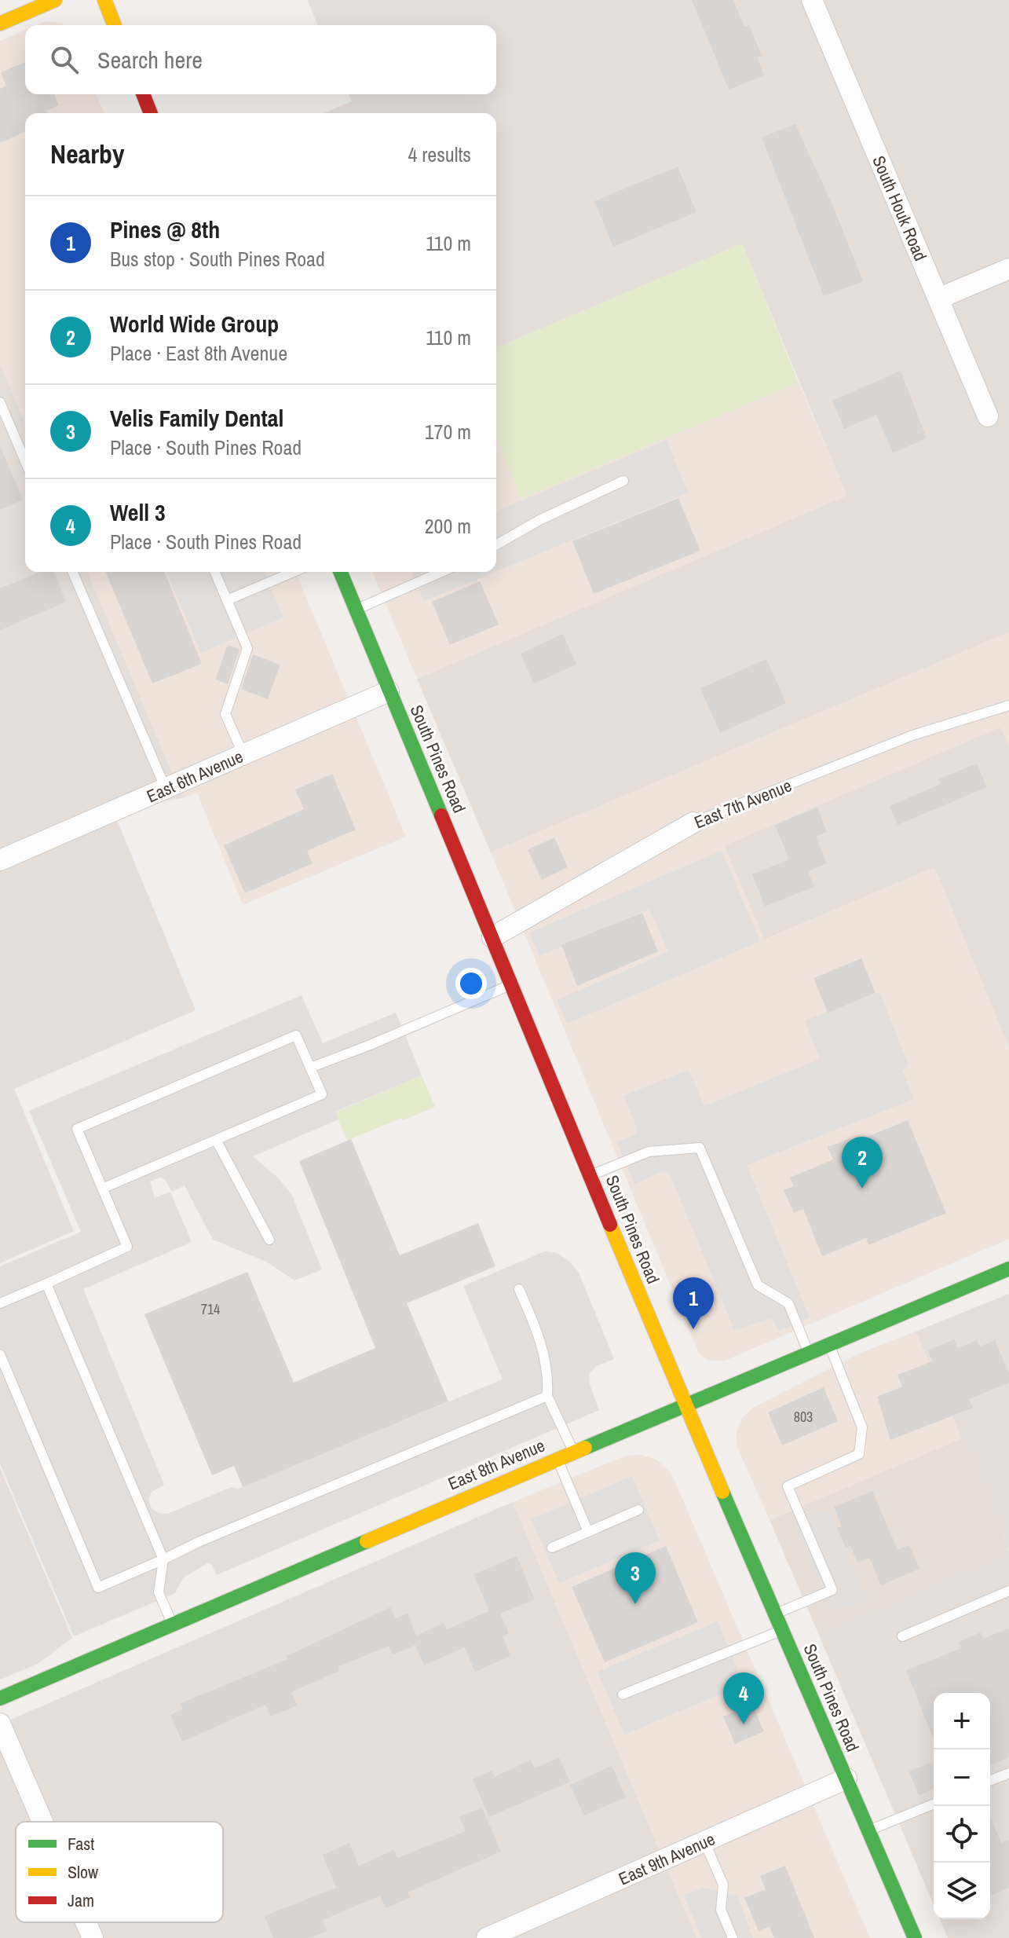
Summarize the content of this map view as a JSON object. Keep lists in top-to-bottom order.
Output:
{
  "streets": {
    "main road": ["South Pines Road", "East 8th Avenue"],
    "street": [
      "South Houk Road",
      "East 6th Avenue",
      "East 7th Avenue",
      "East 9th Avenue"
    ]
  },
  "crossings": [
    ["South Pines Road", "East 6th Avenue"],
    ["South Pines Road", "East 7th Avenue"],
    ["South Pines Road", "East 8th Avenue"],
    ["South Pines Road", "East 9th Avenue"]
  ],
  "house_numbers": ["714", "803"],
  "legend": ["Fast", "Slow", "Jam"],
  "page": {
    "search": "Search here",
    "heading": ["Nearby", "4 results"],
    "list": [
      {
        "mark": "1",
        "name": "Pines @ 8th",
        "note": "Bus stop · South Pines Road",
        "value": "110 m"
      },
      {
        "mark": "2",
        "name": "World Wide Group",
        "note": "Place · East 8th Avenue",
        "value": "110 m"
      },
      {
        "mark": "3",
        "name": "Velis Family Dental",
        "note": "Place · South Pines Road",
        "value": "170 m"
      },
      {
        "mark": "4",
        "name": "Well 3",
        "note": "Place · South Pines Road",
        "value": "200 m"
      }
    ],
    "pins": [
      "2",
      "1",
      "3",
      "4"
    ],
    "map_buttons": ["+", "−"]
  }
}
